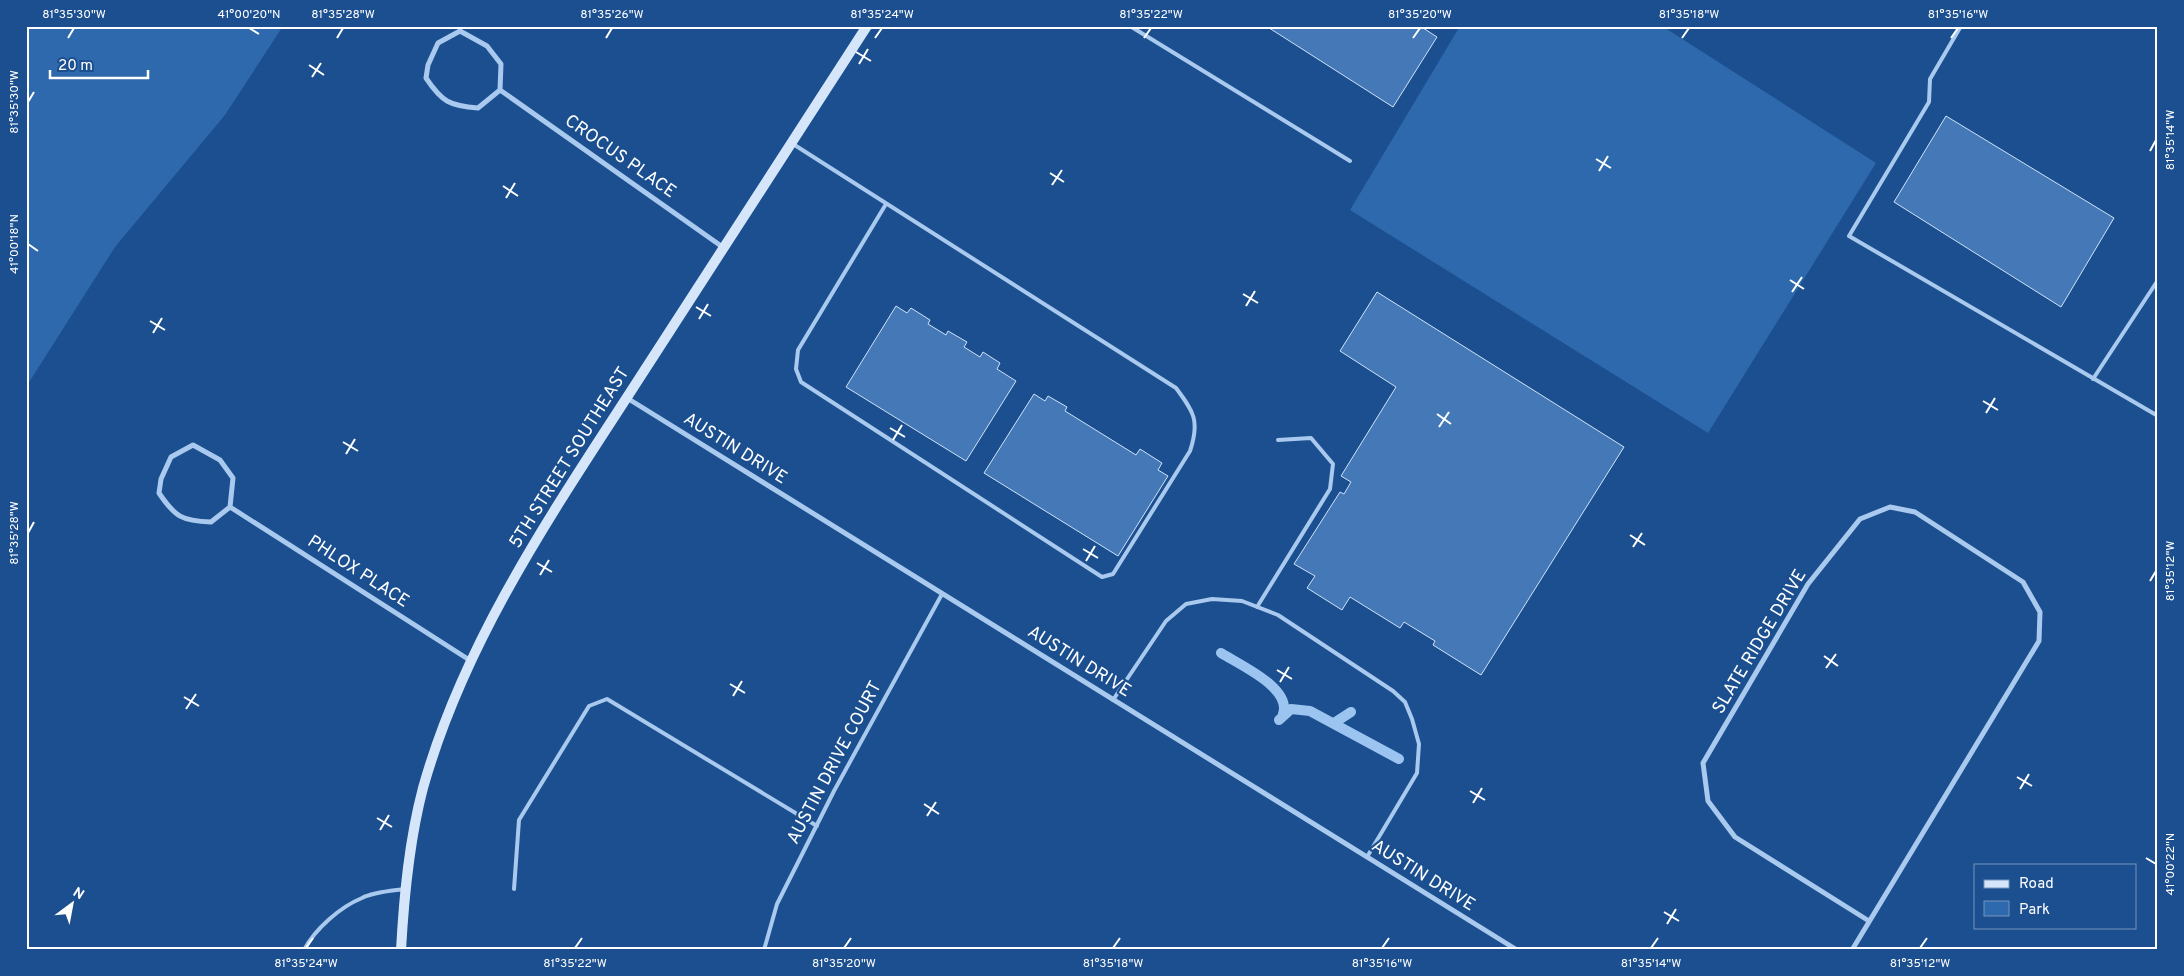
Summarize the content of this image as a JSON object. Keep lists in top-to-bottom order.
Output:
{
  "streets": {
    "main road": ["5TH STREET SOUTHEAST"],
    "street": [
      "CROCUS PLACE",
      "AUSTIN DRIVE",
      "PHLOX PLACE",
      "SLATE RIDGE DRIVE"
    ],
    "lane": ["AUSTIN DRIVE COURT"]
  },
  "crossings": [
    ["CROCUS PLACE", "5TH STREET SOUTHEAST"],
    ["AUSTIN DRIVE", "5TH STREET SOUTHEAST"],
    ["AUSTIN DRIVE", "AUSTIN DRIVE COURT"],
    ["5TH STREET SOUTHEAST", "PHLOX PLACE"]
  ],
  "legend": ["Road", "Park"],
  "scale_bar": "20 m",
  "north": "top right",
  "coordinates": [
    "81°35'30\"W",
    "41°00'20\"N",
    "81°35'28\"W",
    "81°35'26\"W",
    "81°35'24\"W",
    "81°35'22\"W",
    "81°35'20\"W",
    "81°35'18\"W",
    "81°35'16\"W",
    "81°35'14\"W",
    "41°00'18\"N",
    "81°35'12\"W",
    "41°00'22\"N"
  ]
}
